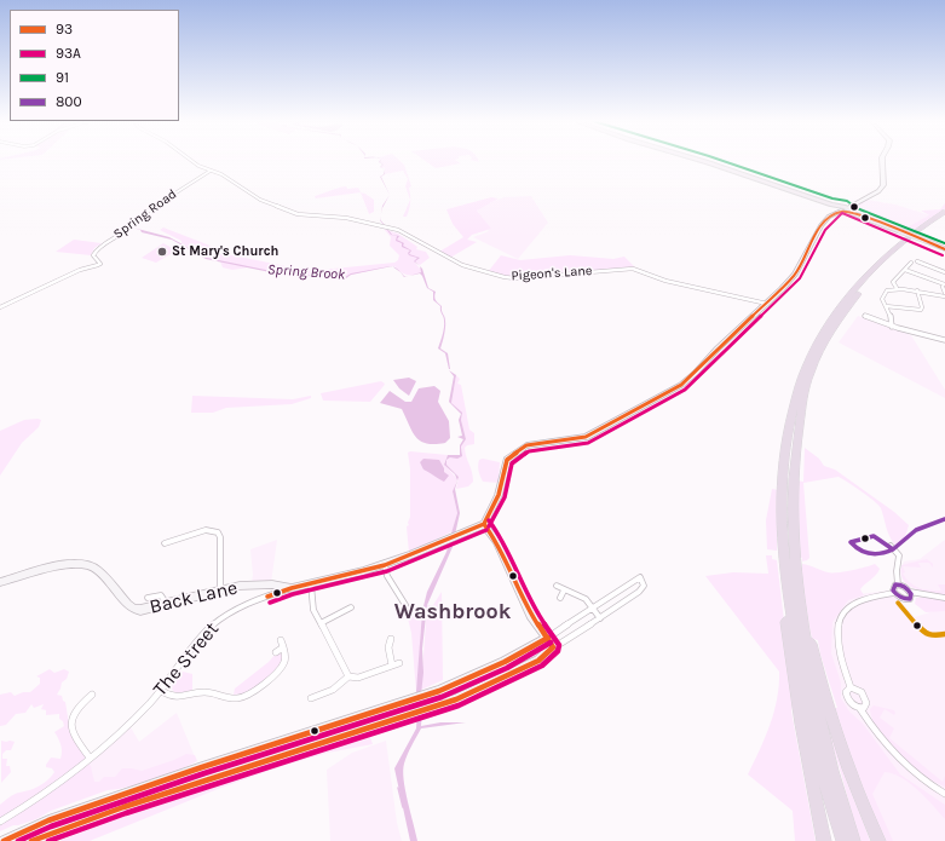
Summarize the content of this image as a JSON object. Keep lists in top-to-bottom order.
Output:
{
  "streets": {
    "street": [
      "Spring Road",
      "Pigeon's Lane",
      "Back Lane",
      "The Street"
    ]
  },
  "crossings": [
    ["Spring Road", "Pigeon's Lane"],
    ["Back Lane", "The Street"]
  ],
  "districts": ["Washbrook"],
  "water": ["Spring Brook"],
  "places": ["St Mary's Church"],
  "lines": [
    "transit line 91",
    "transit line 93",
    "transit line 93A",
    "transit line 800"
  ],
  "legend": [
    "93",
    "93A",
    "91",
    "800"
  ]
}
